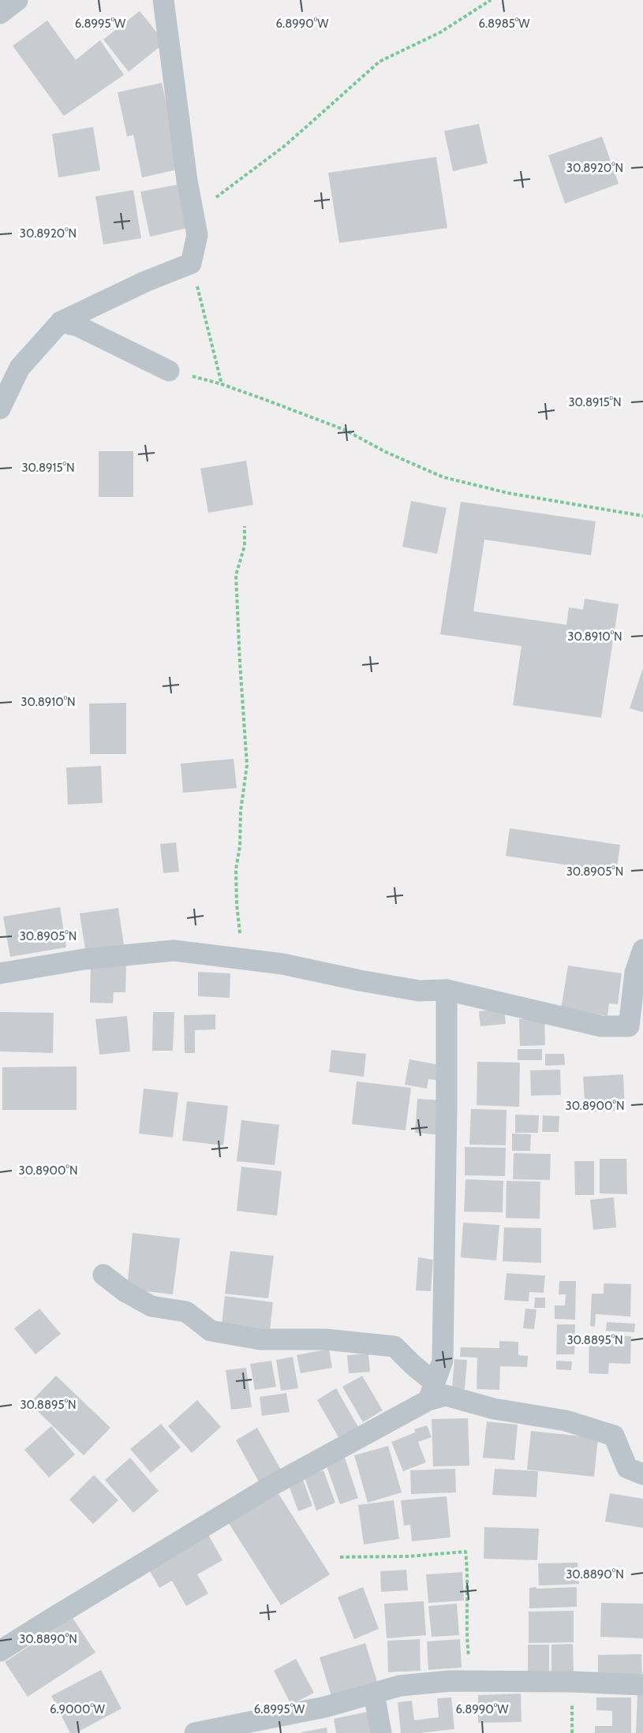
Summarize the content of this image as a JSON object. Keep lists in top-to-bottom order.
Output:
{
  "coordinates": [
    "6.8995°W",
    "6.8990°W",
    "6.8985°W",
    "30.8920°N",
    "30.8915°N",
    "30.8910°N",
    "30.8905°N",
    "30.8900°N",
    "30.8895°N",
    "30.8890°N",
    "6.9000°W"
  ]
}
